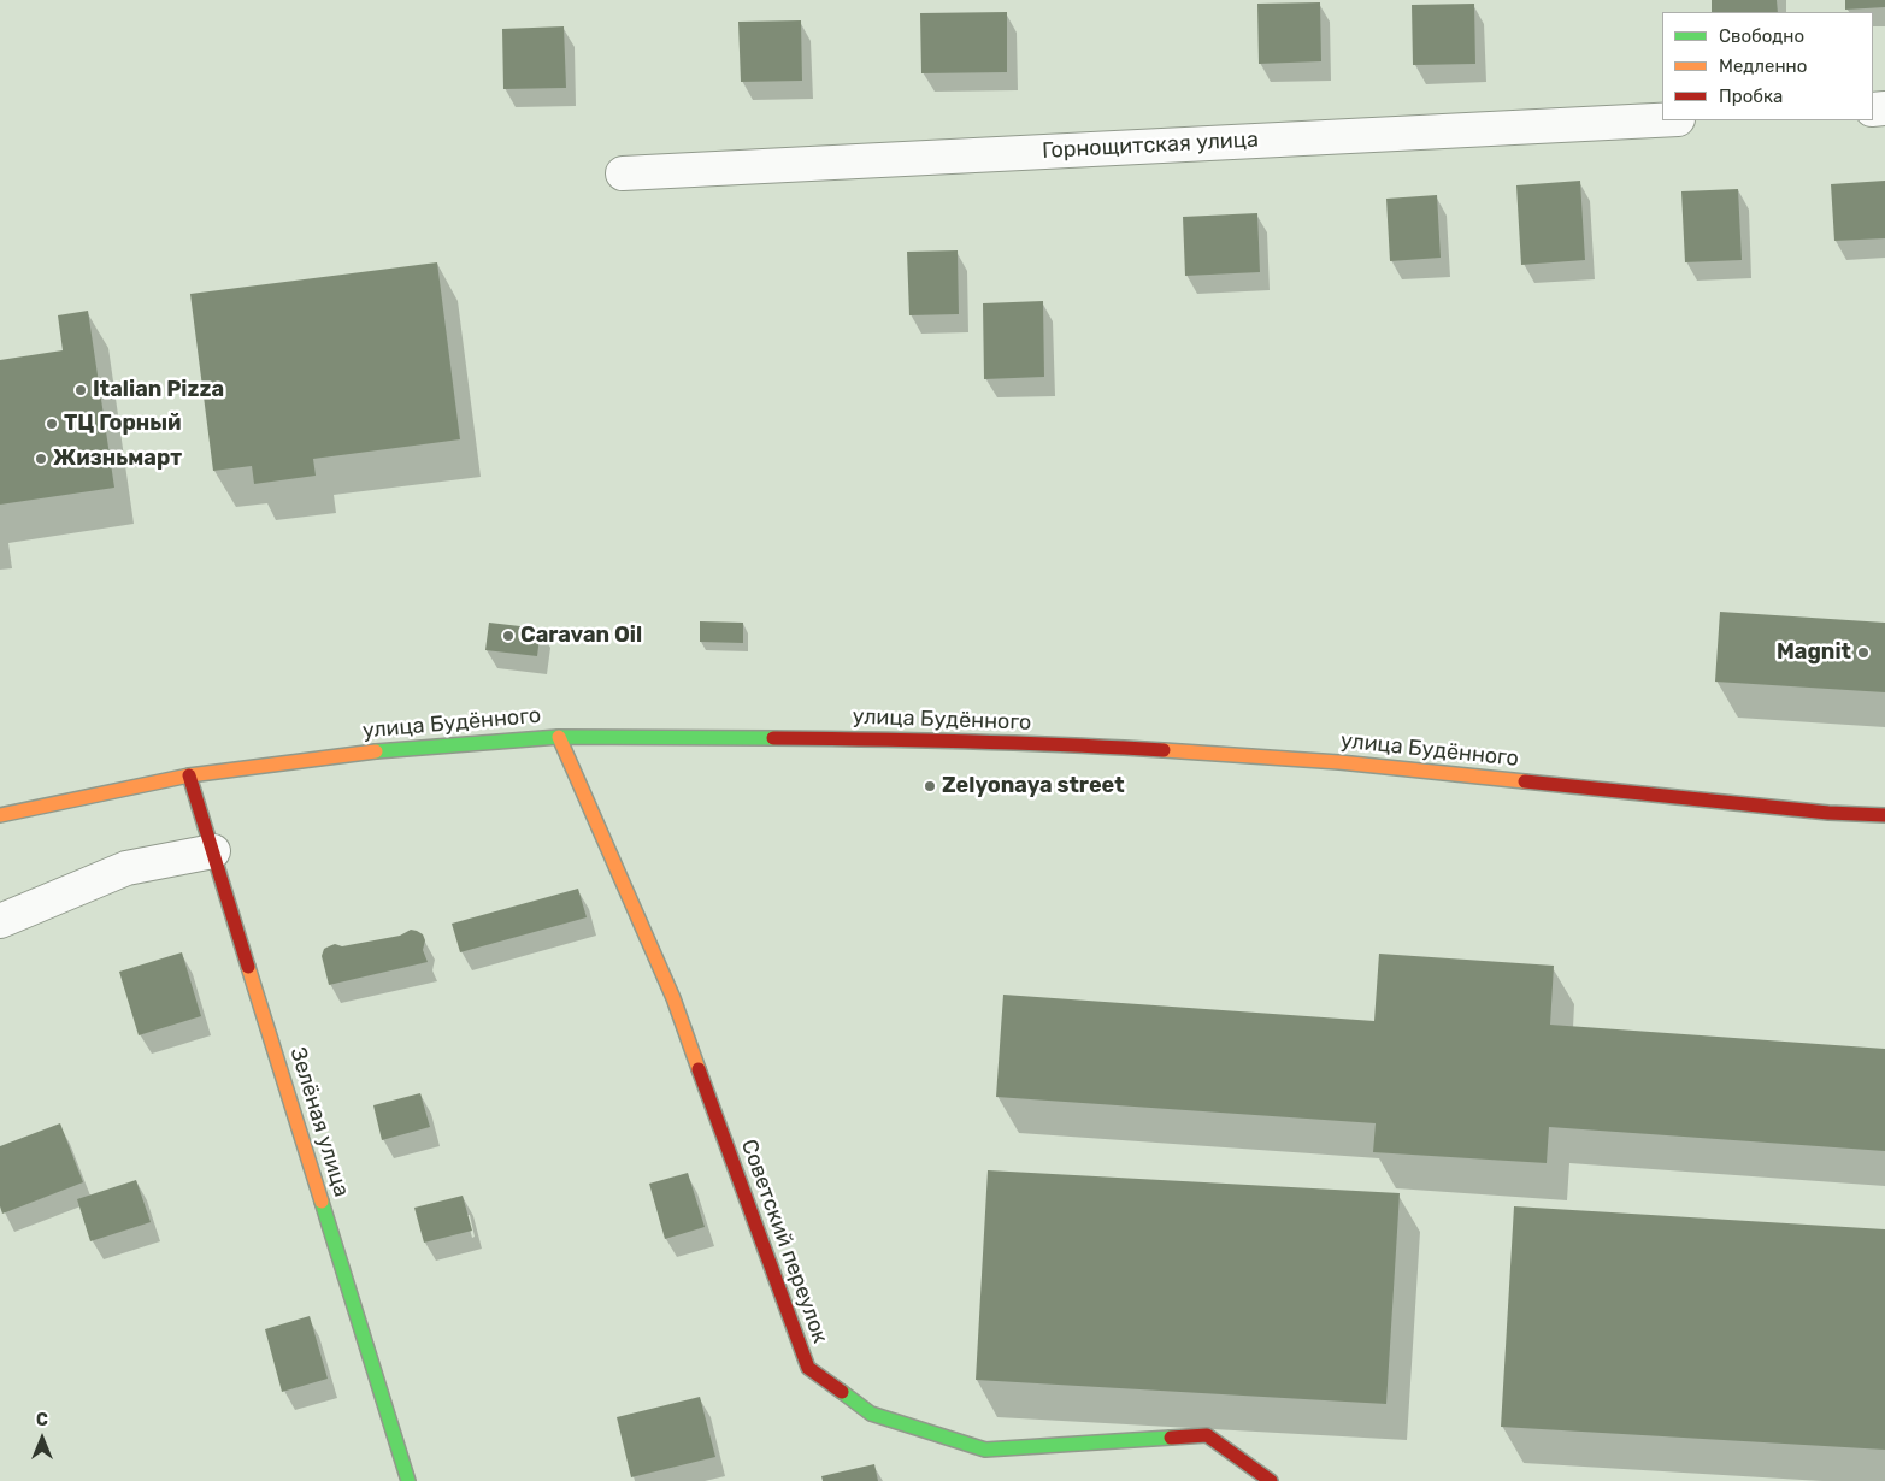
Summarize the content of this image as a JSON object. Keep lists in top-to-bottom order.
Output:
{
  "streets": {
    "street": [
      "Горнощитская улица",
      "улица Будённого",
      "Зелёная улица",
      "Советский переулок"
    ]
  },
  "crossings": [
    ["улица Будённого", "Зелёная улица"],
    ["улица Будённого", "Советский переулок"]
  ],
  "places": [
    "Italian Pizza",
    "ТЦ Горный",
    "Жизньмарт",
    "Caravan Oil",
    "Magnit",
    "Zelyonaya street"
  ],
  "legend": ["Свободно", "Медленно", "Пробка"],
  "north": "top"
}
